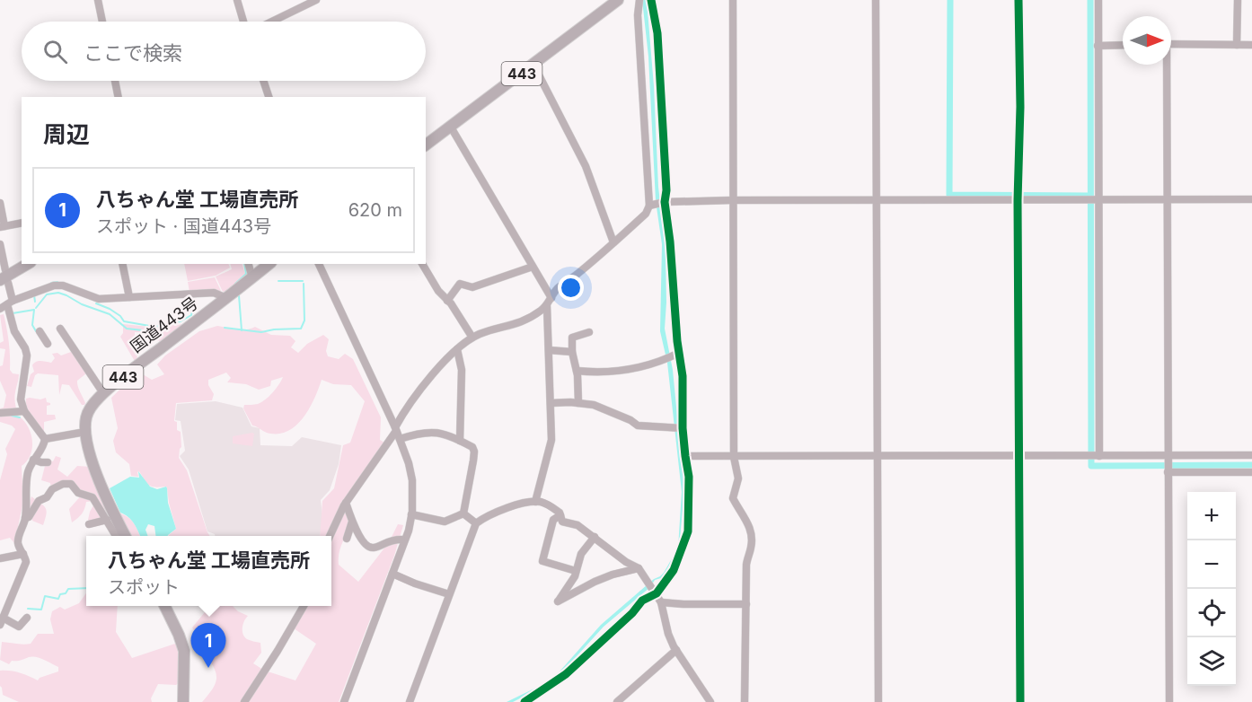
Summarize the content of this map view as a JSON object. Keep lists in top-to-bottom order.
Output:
{
  "streets": {
    "highway": ["443", "国道443号"]
  },
  "north": "right",
  "page": {
    "search": "ここで検索",
    "heading": "周辺",
    "list": [
      {
        "mark": "1",
        "name": "八ちゃん堂 工場直売所",
        "note": "スポット · 国道443号",
        "value": "620 m"
      }
    ],
    "map_buttons": ["+", "−"],
    "popup": ["八ちゃん堂 工場直売所", "スポット"],
    "pins": "1"
  }
}
